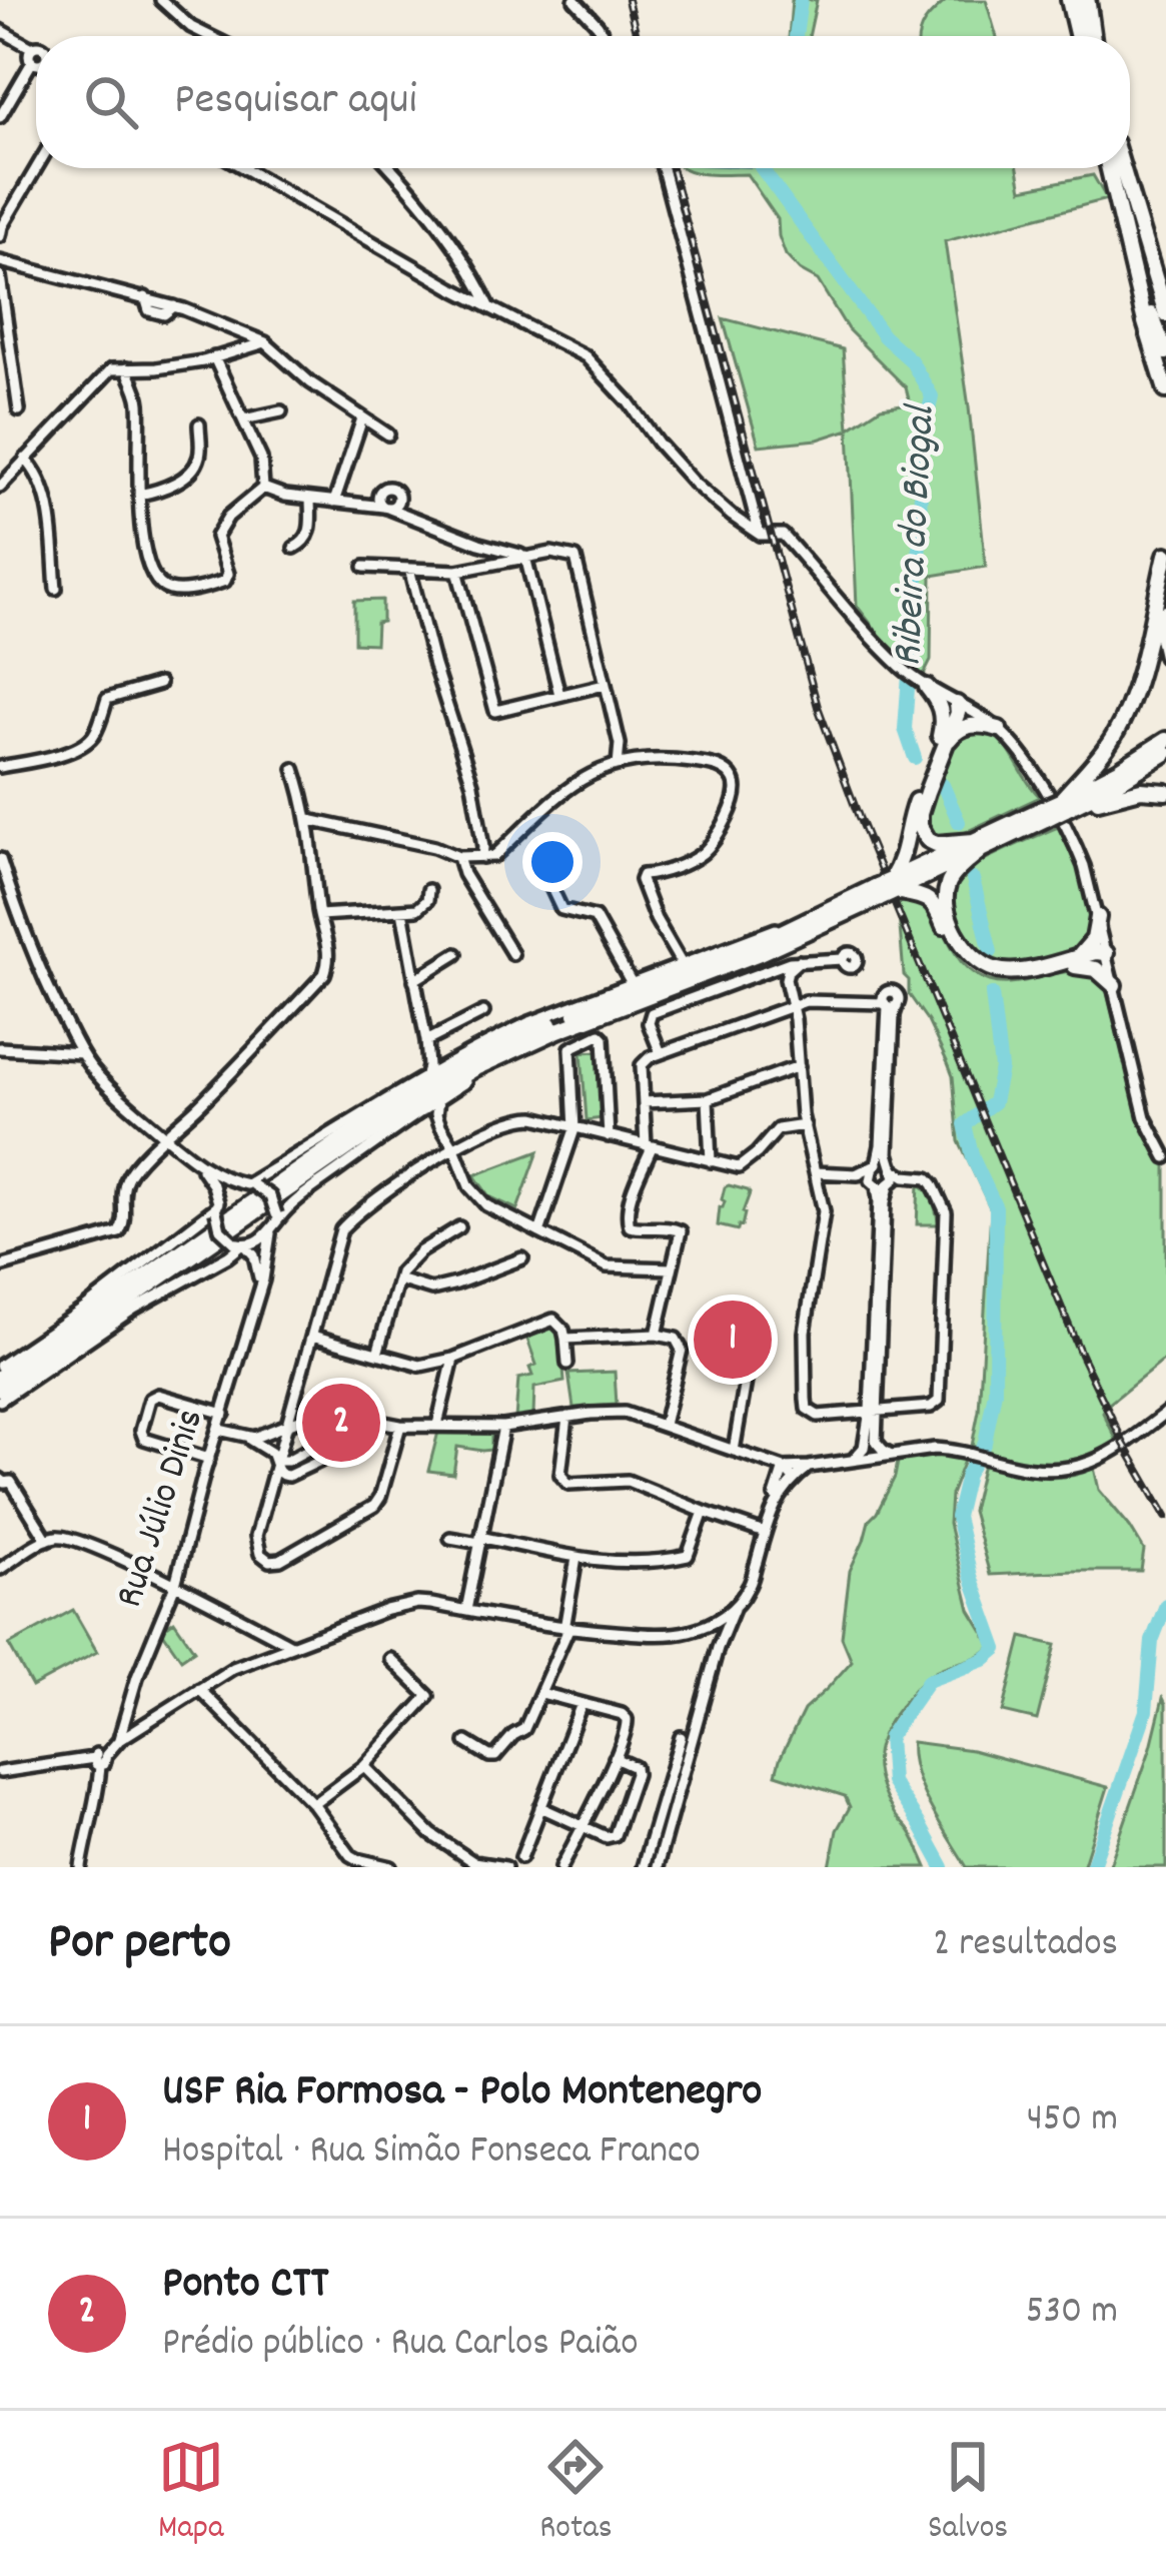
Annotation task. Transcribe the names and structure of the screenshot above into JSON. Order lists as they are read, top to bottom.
{
  "streets": {
    "street": ["Rua Júlio Dinis"]
  },
  "water": ["Ribeira do Biogal"],
  "page": {
    "search": "Pesquisar aqui",
    "pins": ["1", "2"],
    "heading": ["Por perto", "2 resultados"],
    "list": [
      {
        "mark": "1",
        "name": "USF Ria Formosa - Polo Montenegro",
        "note": "Hospital · Rua Simão Fonseca Franco",
        "value": "450 m"
      },
      {
        "mark": "2",
        "name": "Ponto CTT",
        "note": "Prédio público · Rua Carlos Paião",
        "value": "530 m"
      }
    ],
    "nav": ["Mapa", "Rotas", "Salvos"]
  }
}
